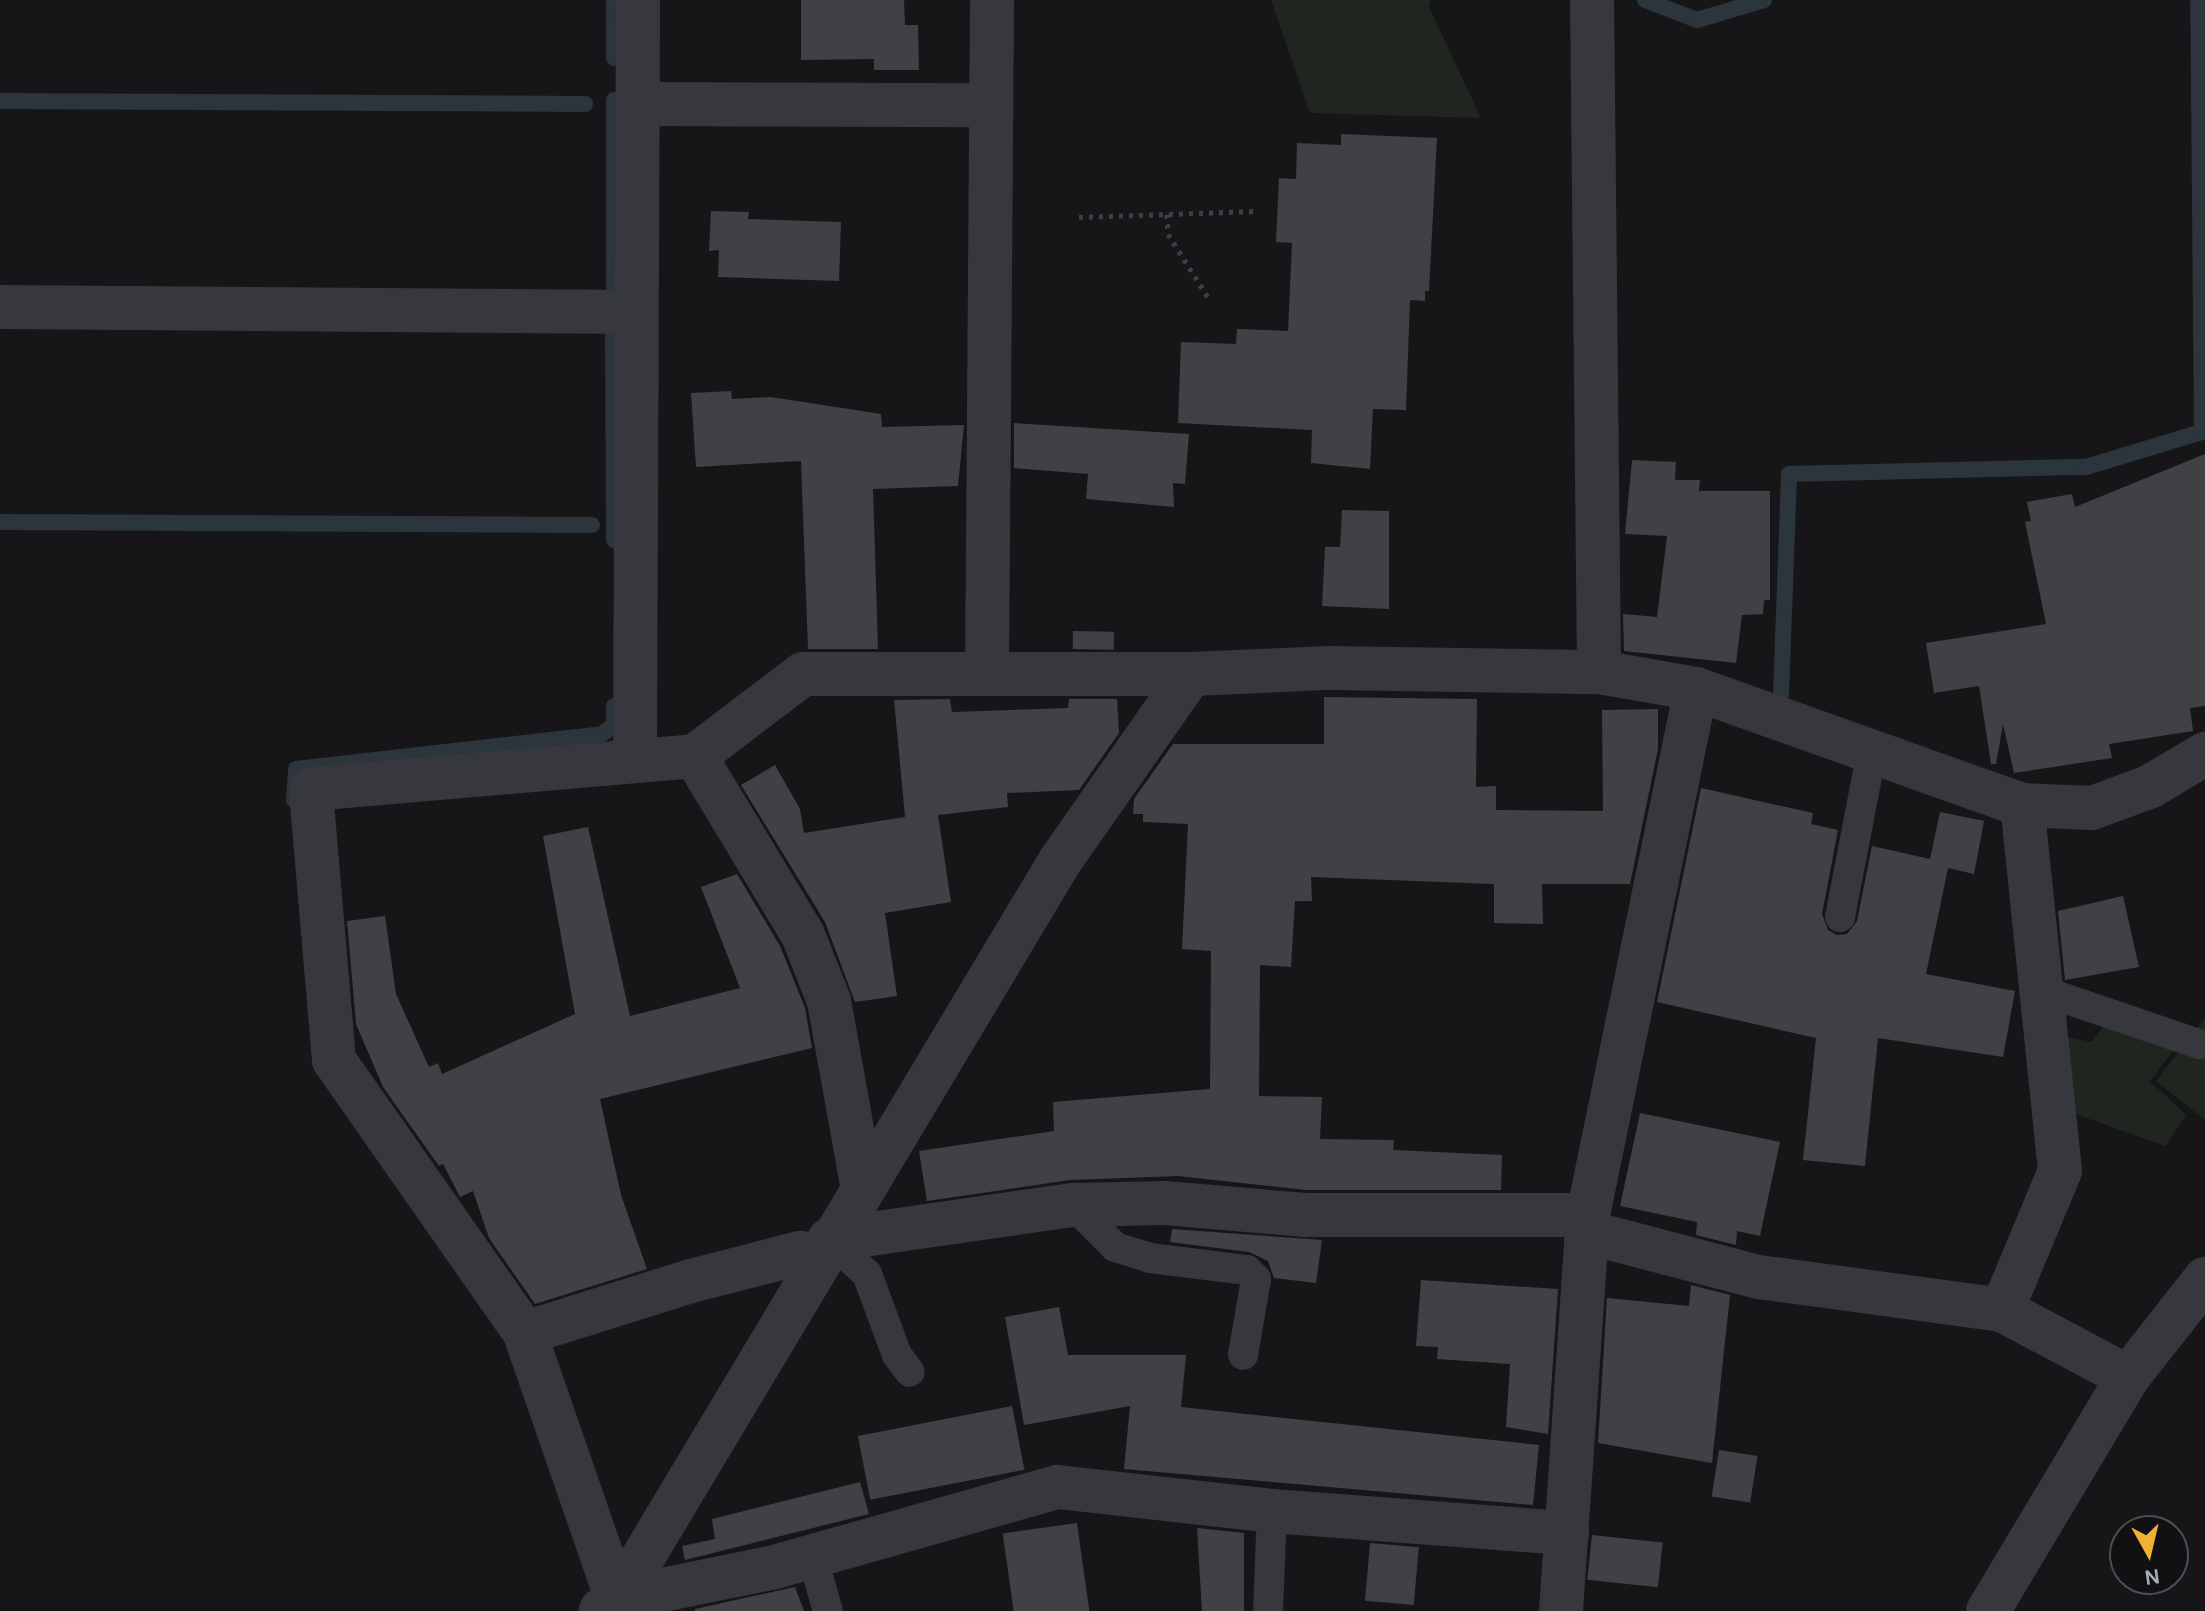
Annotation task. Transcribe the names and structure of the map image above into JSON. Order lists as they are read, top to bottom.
{
  "north": "bottom"
}
